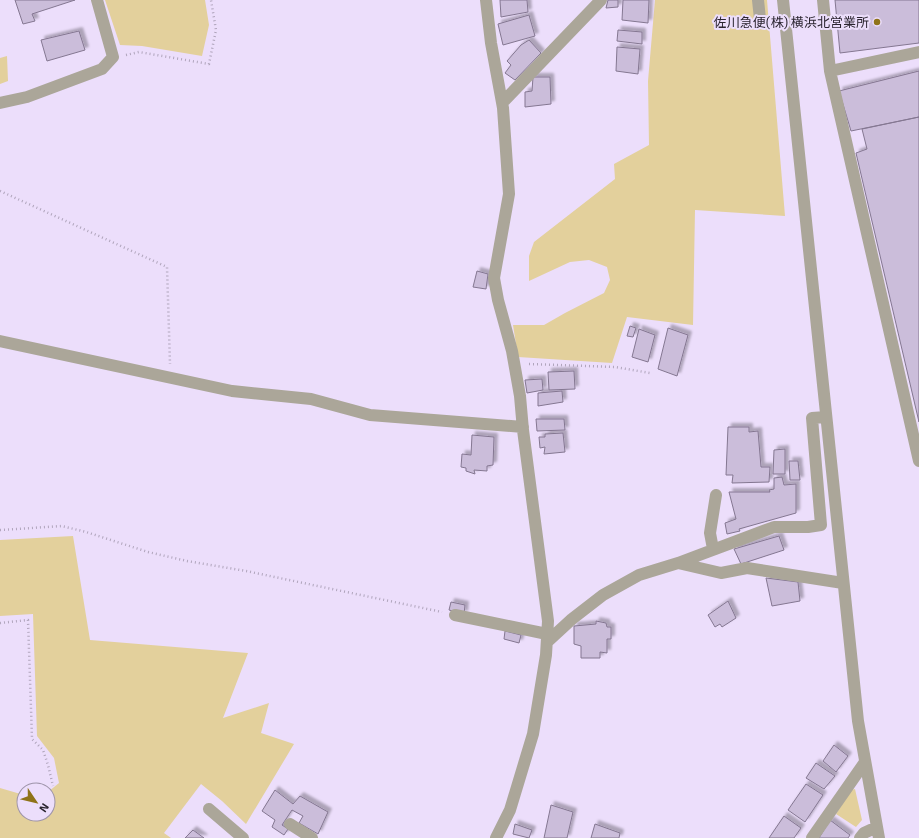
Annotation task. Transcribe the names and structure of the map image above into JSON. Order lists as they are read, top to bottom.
{
  "places": ["佐川急便(株) 横浜北営業所"],
  "north": "bottom right"
}
